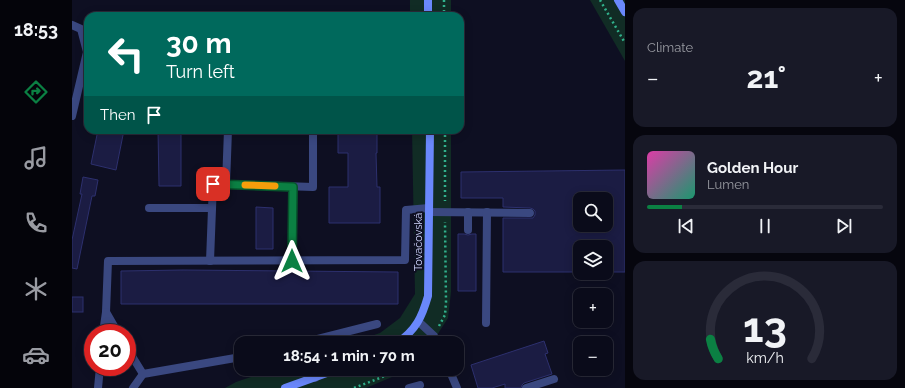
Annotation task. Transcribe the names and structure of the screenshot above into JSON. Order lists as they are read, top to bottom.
{
  "streets": {
    "main road": ["Tovačovská"]
  },
  "page": {
    "tabs": "18:53",
    "tile": "Climate",
    "turn": ["30 m", "Turn left"],
    "heat": ["−", "21°", "+"],
    "then": "Then",
    "song": ["Golden Hour", "Lumen"],
    "map_buttons": ["+", "−"],
    "limit": "20",
    "trip": "18:54 · 1 min · 70 m",
    "gauge": ["13", "km/h"]
  }
}
